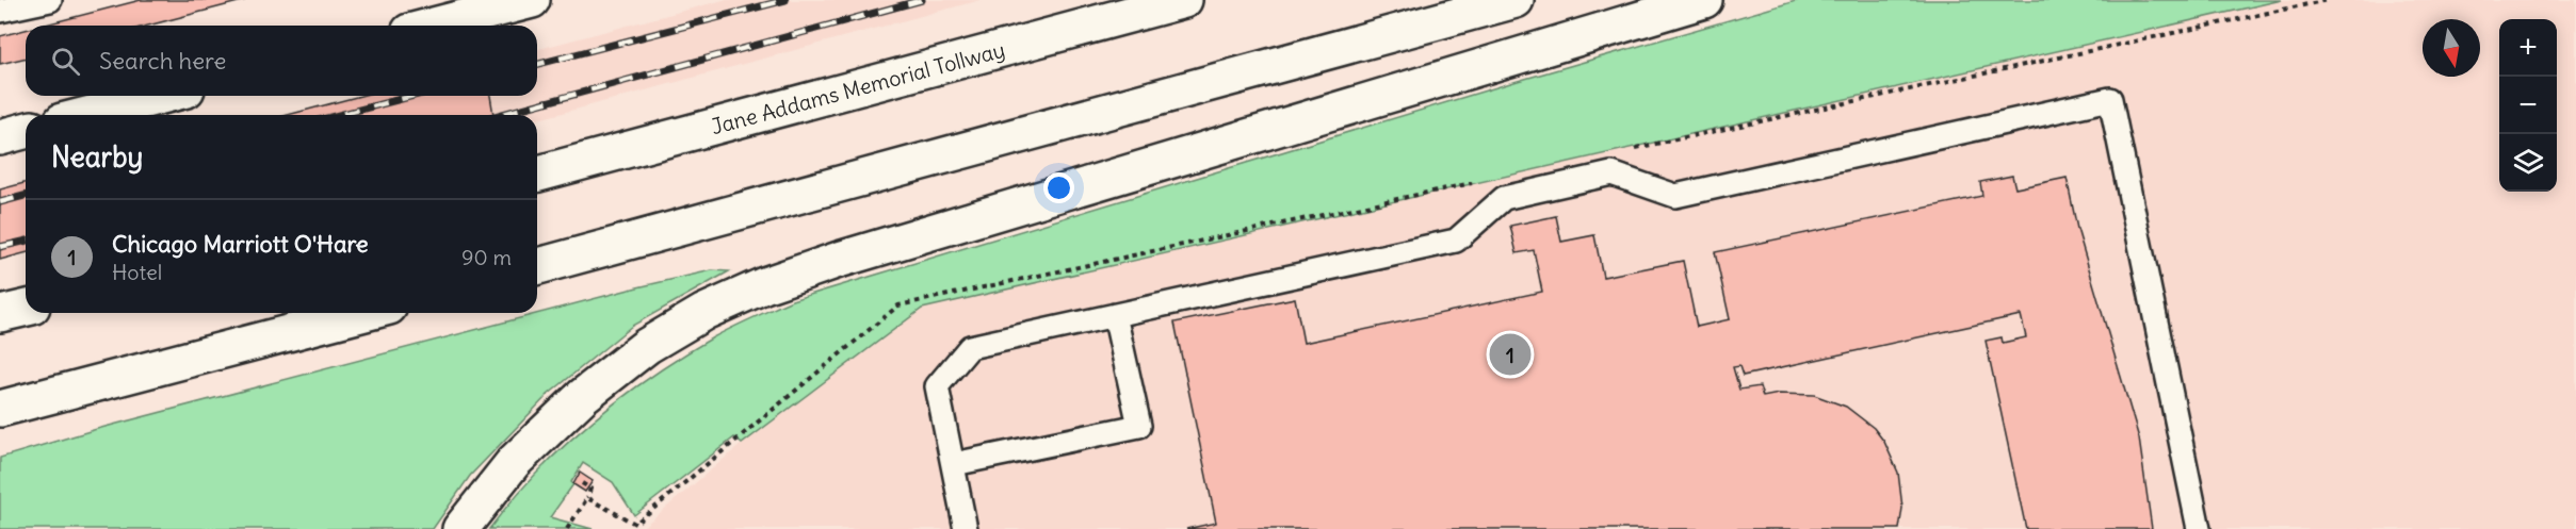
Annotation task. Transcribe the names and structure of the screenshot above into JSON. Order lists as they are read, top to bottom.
{
  "streets": {
    "highway": ["Jane Addams Memorial Tollway"]
  },
  "north": "bottom",
  "page": {
    "map_buttons": ["+", "−"],
    "search": "Search here",
    "heading": "Nearby",
    "list": [
      {
        "mark": "1",
        "name": "Chicago Marriott O'Hare",
        "note": "Hotel",
        "value": "90 m"
      }
    ],
    "pins": "1"
  }
}
